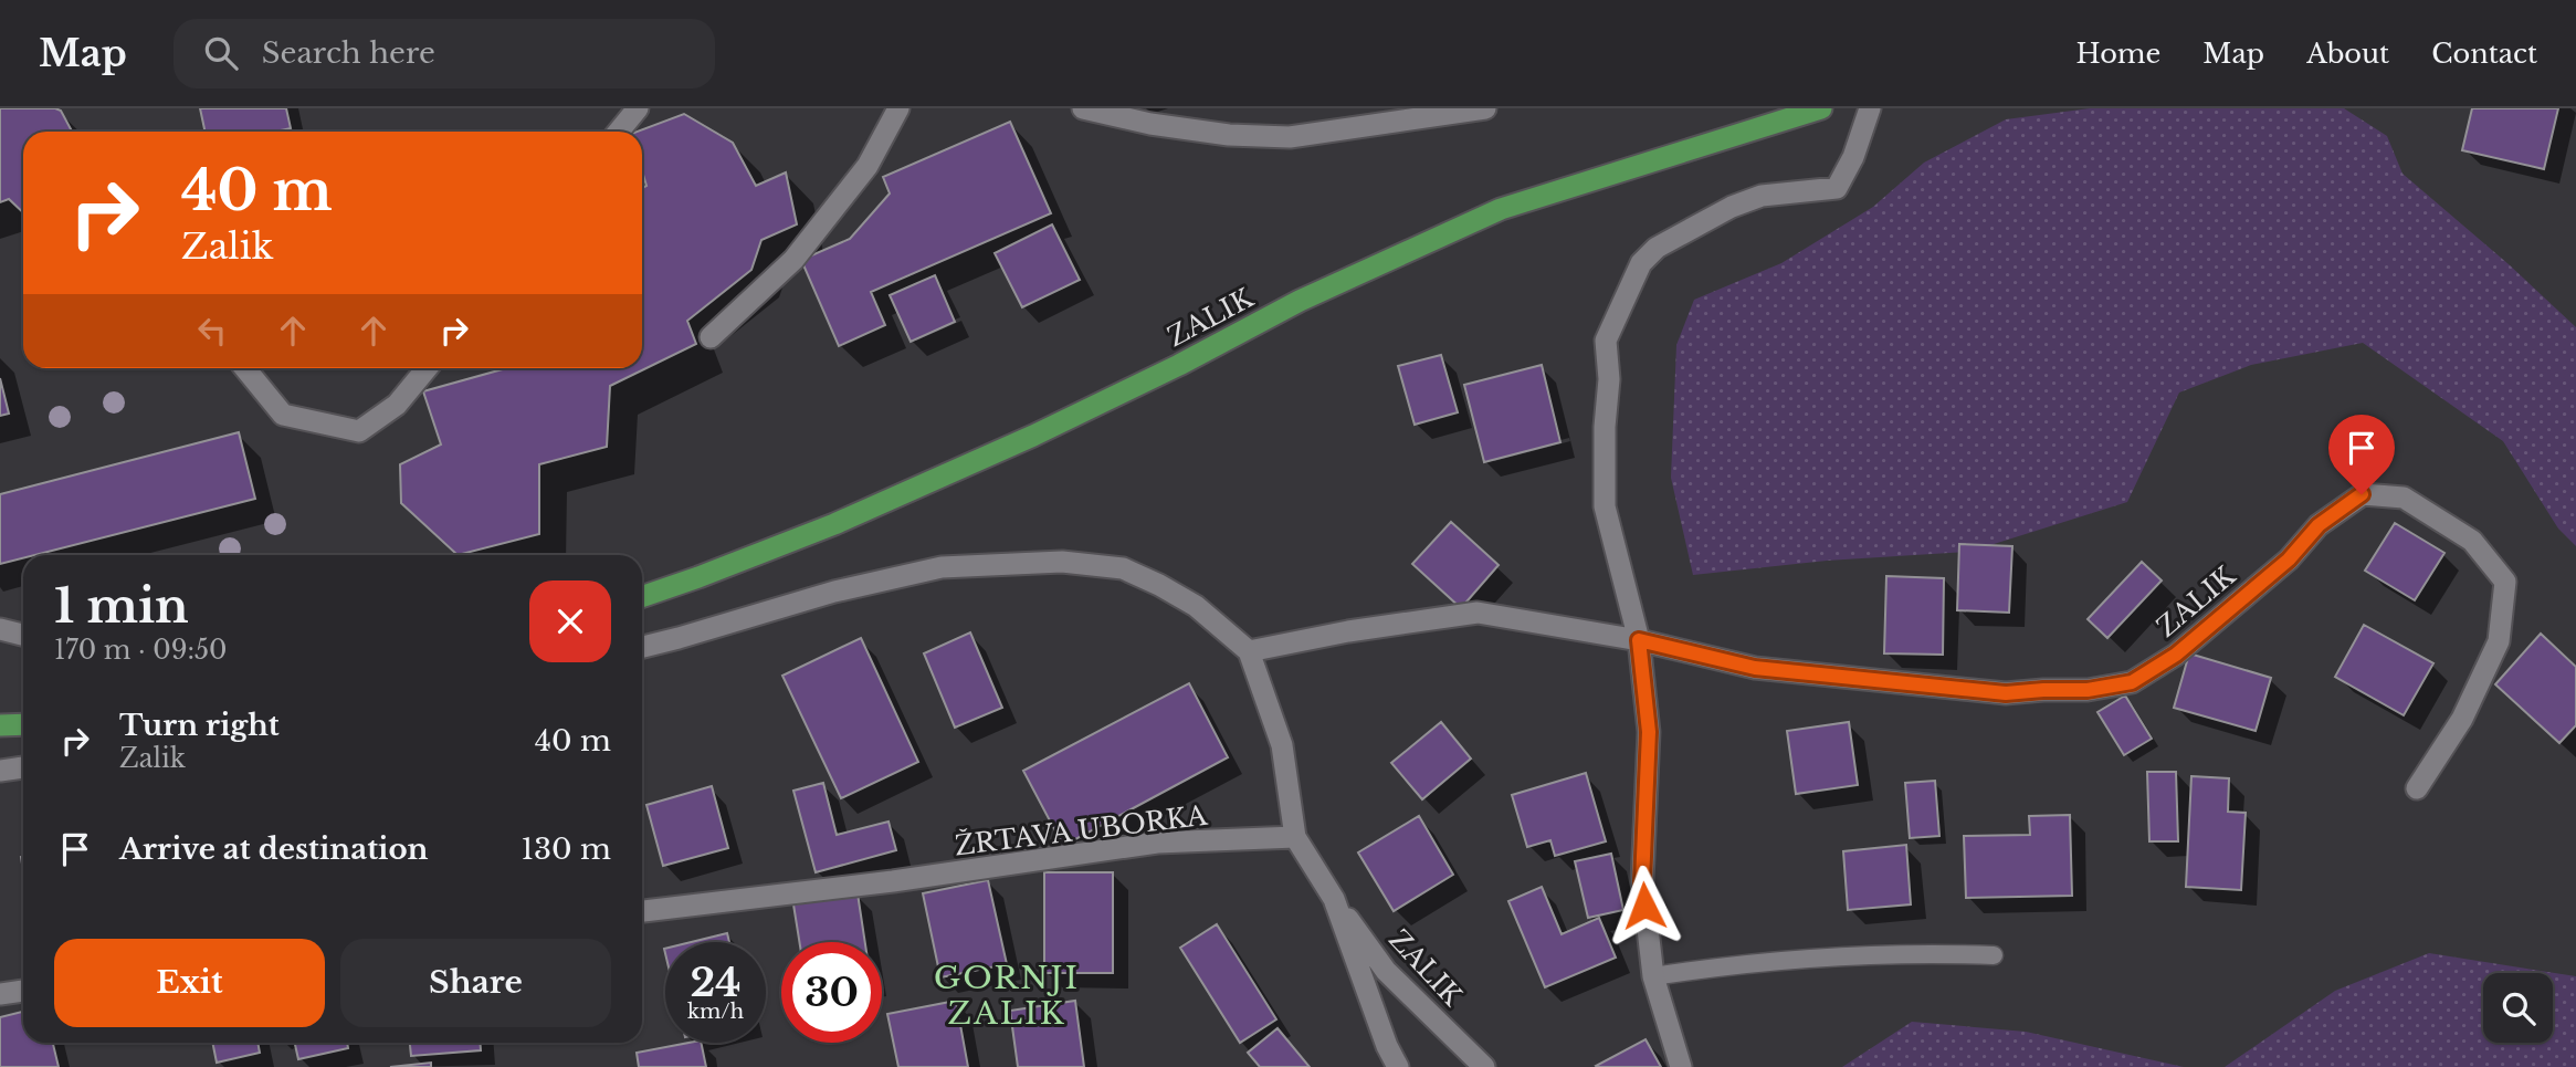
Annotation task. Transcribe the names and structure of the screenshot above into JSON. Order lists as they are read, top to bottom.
{
  "streets": {
    "main road": ["ZALIK"],
    "street": ["ŽRTAVA UBORKA"]
  },
  "crossings": [
    ["ZALIK", "ŽRTAVA UBORKA"]
  ],
  "districts": ["GORNJI ZALIK"],
  "page": {
    "header": "Map",
    "search": "Search here",
    "nav": [
      "Home",
      "Map",
      "About",
      "Contact"
    ],
    "turn": ["40 m", "Zalik"],
    "heading": ["1 min", "170 m · 09:50"],
    "list": [
      {
        "name": "Turn right",
        "note": "Zalik",
        "value": "40 m"
      },
      {
        "name": "Arrive at destination",
        "value": "130 m"
      }
    ],
    "buttons": ["Exit", "Share"],
    "speed": "24 km/h",
    "limit": "30"
  }
}
